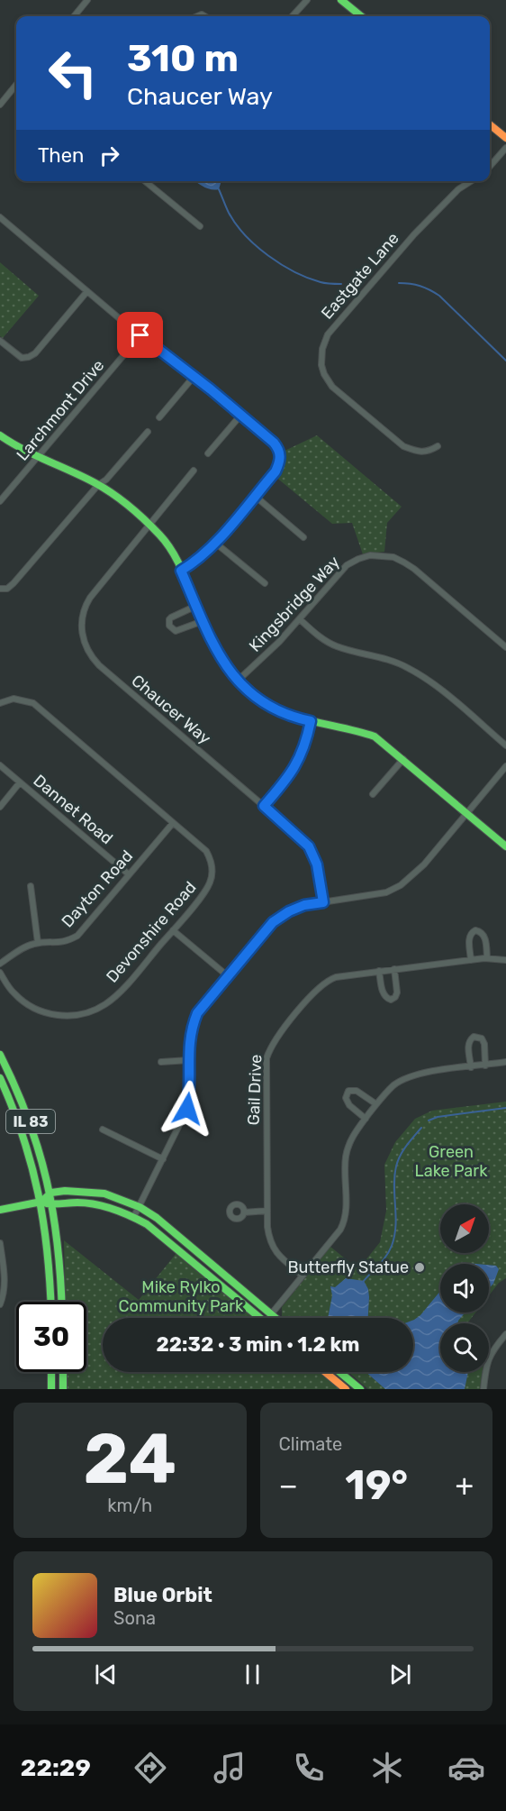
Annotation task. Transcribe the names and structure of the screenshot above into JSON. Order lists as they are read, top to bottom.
{
  "streets": {
    "main road": ["IL 83"],
    "street": [
      "Eastgate Lane",
      "Larchmont Drive",
      "Kingsbridge Way",
      "Chaucer Way",
      "Dannet Road",
      "Dayton Road",
      "Devonshire Road",
      "Gail Drive"
    ]
  },
  "crossings": [
    ["Dannet Road", "Dayton Road"],
    ["Dayton Road", "Devonshire Road"]
  ],
  "parks": ["Green Lake Park", "Mike Rylko Community Park"],
  "places": ["Butterfly Statue"],
  "north": "top right",
  "page": {
    "turn": ["310 m", "Chaucer Way"],
    "then": "Then",
    "limit": "30",
    "trip": "22:32 · 3 min · 1.2 km",
    "tile": [
      ["24", "km/h"],
      "Climate"
    ],
    "heat": ["−", "19°", "+"],
    "song": ["Blue Orbit", "Sona"],
    "tabs": "22:29"
  }
}
